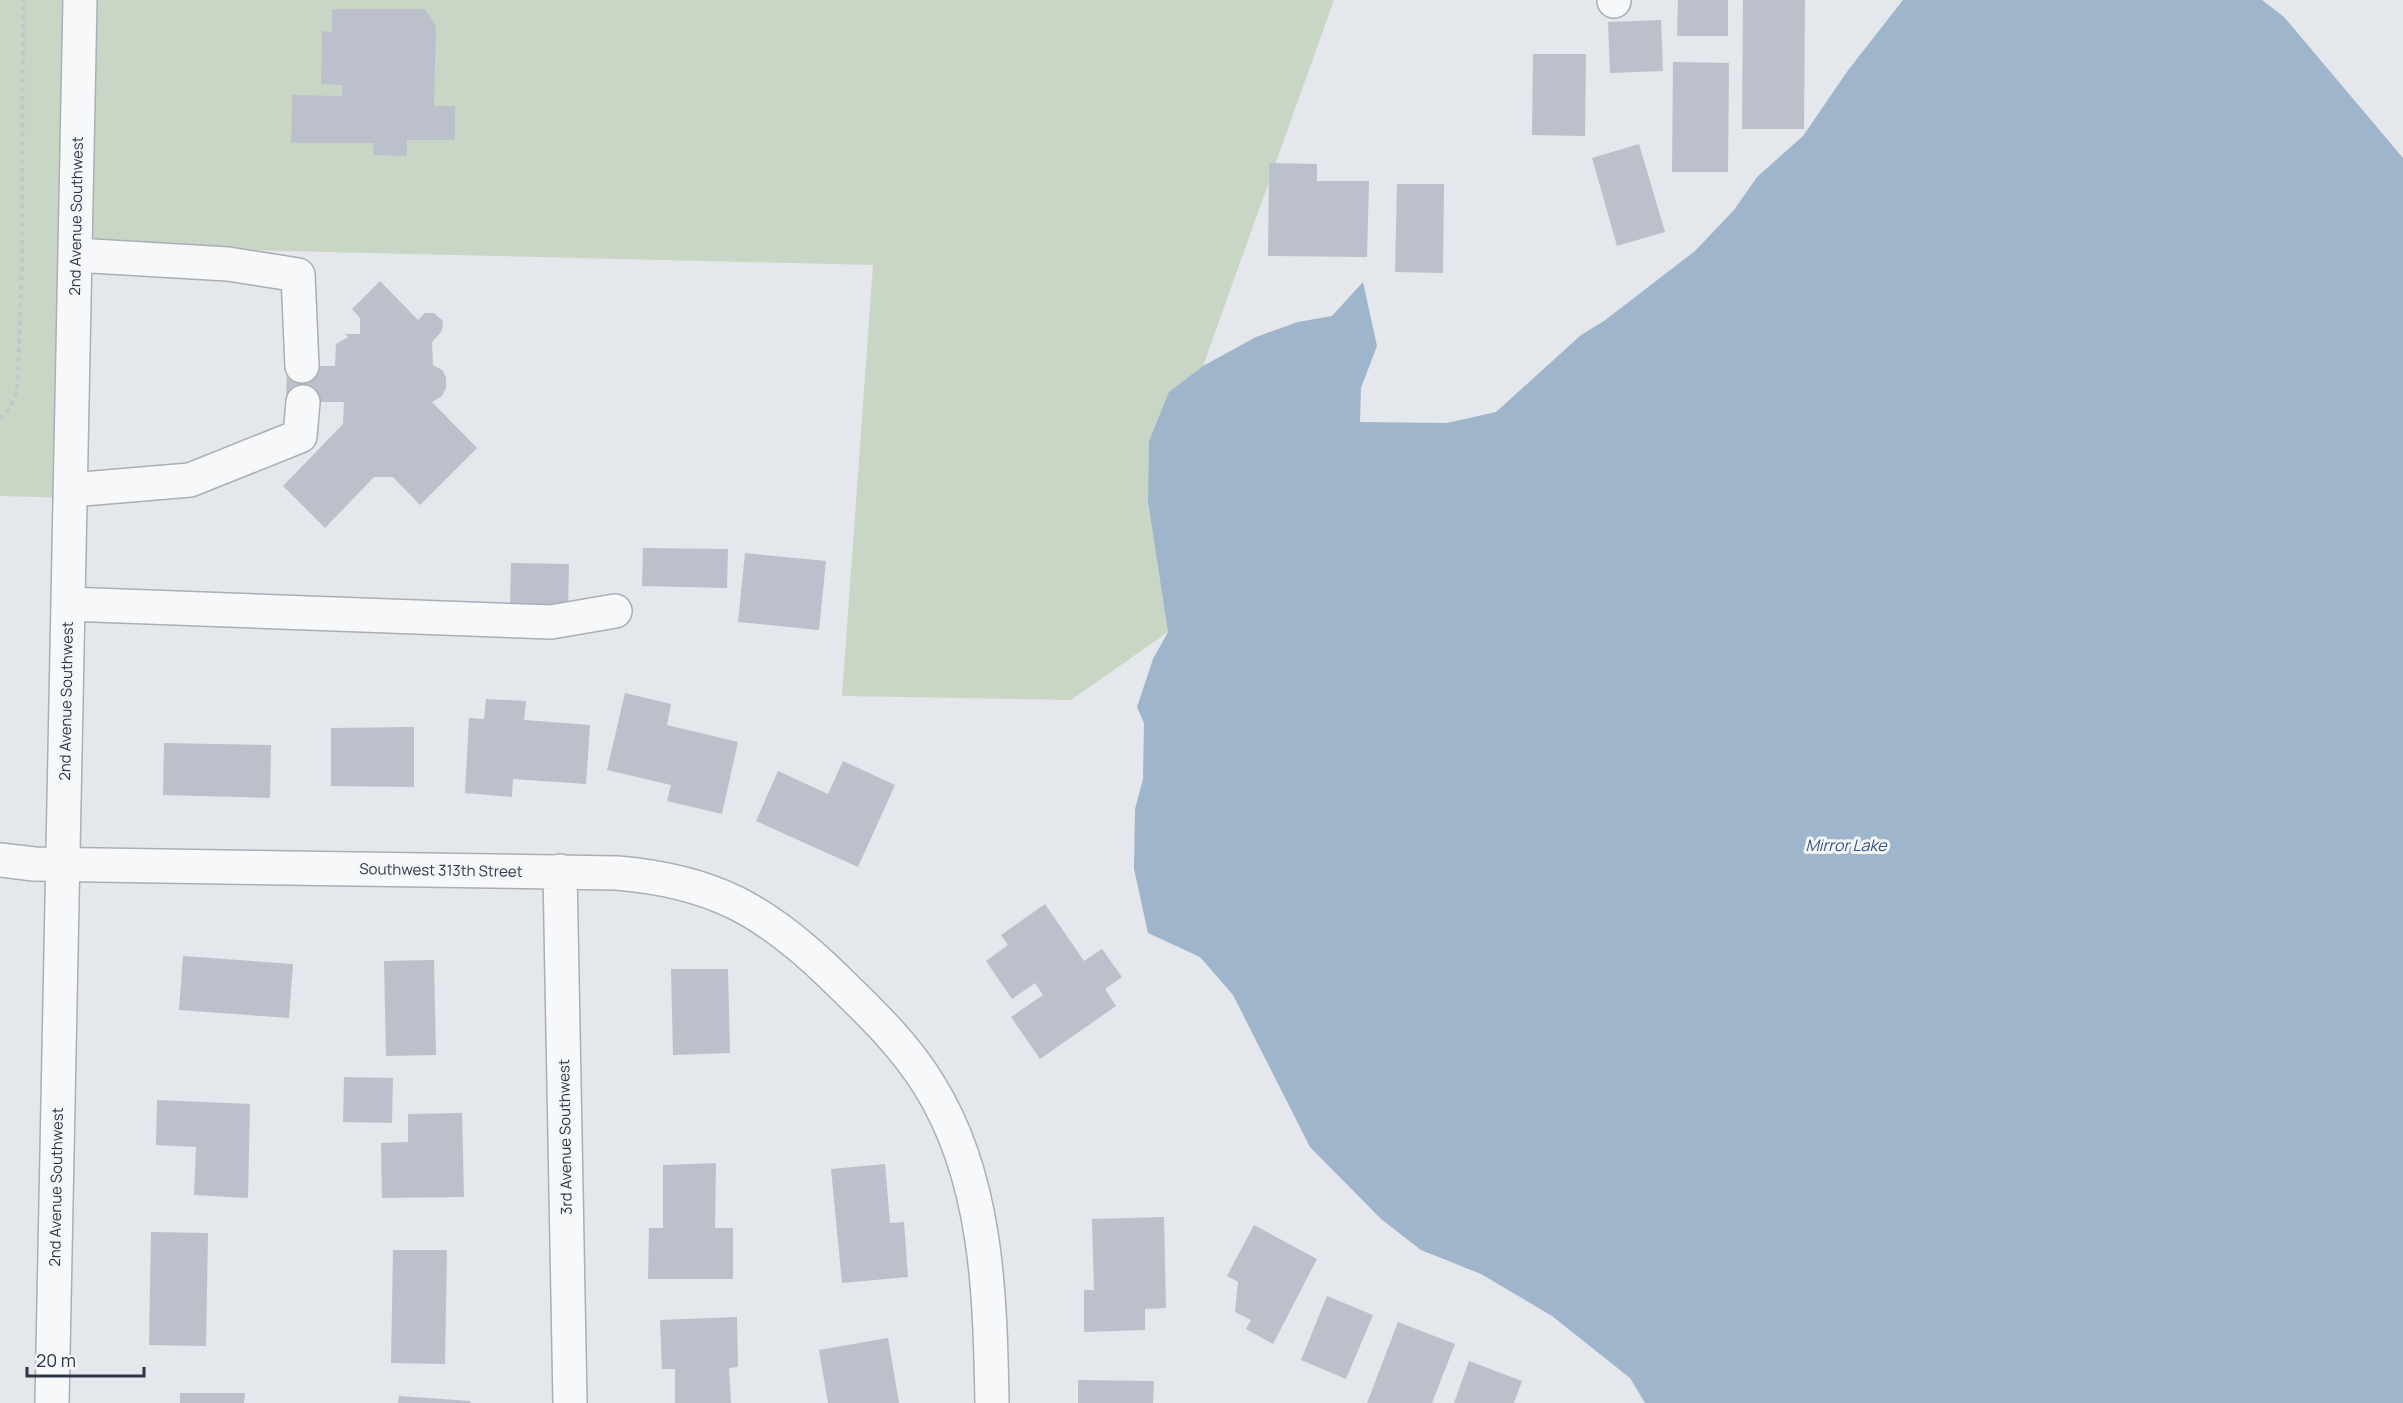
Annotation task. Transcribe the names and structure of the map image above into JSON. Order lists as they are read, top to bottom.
{
  "streets": {
    "street": ["2nd Avenue Southwest", "Southwest 313th Street", "3rd Avenue Southwest"]
  },
  "crossings": [
    ["2nd Avenue Southwest", "Southwest 313th Street"],
    ["Southwest 313th Street", "3rd Avenue Southwest"]
  ],
  "water": ["Mirror Lake"],
  "scale_bar": "20 m"
}
